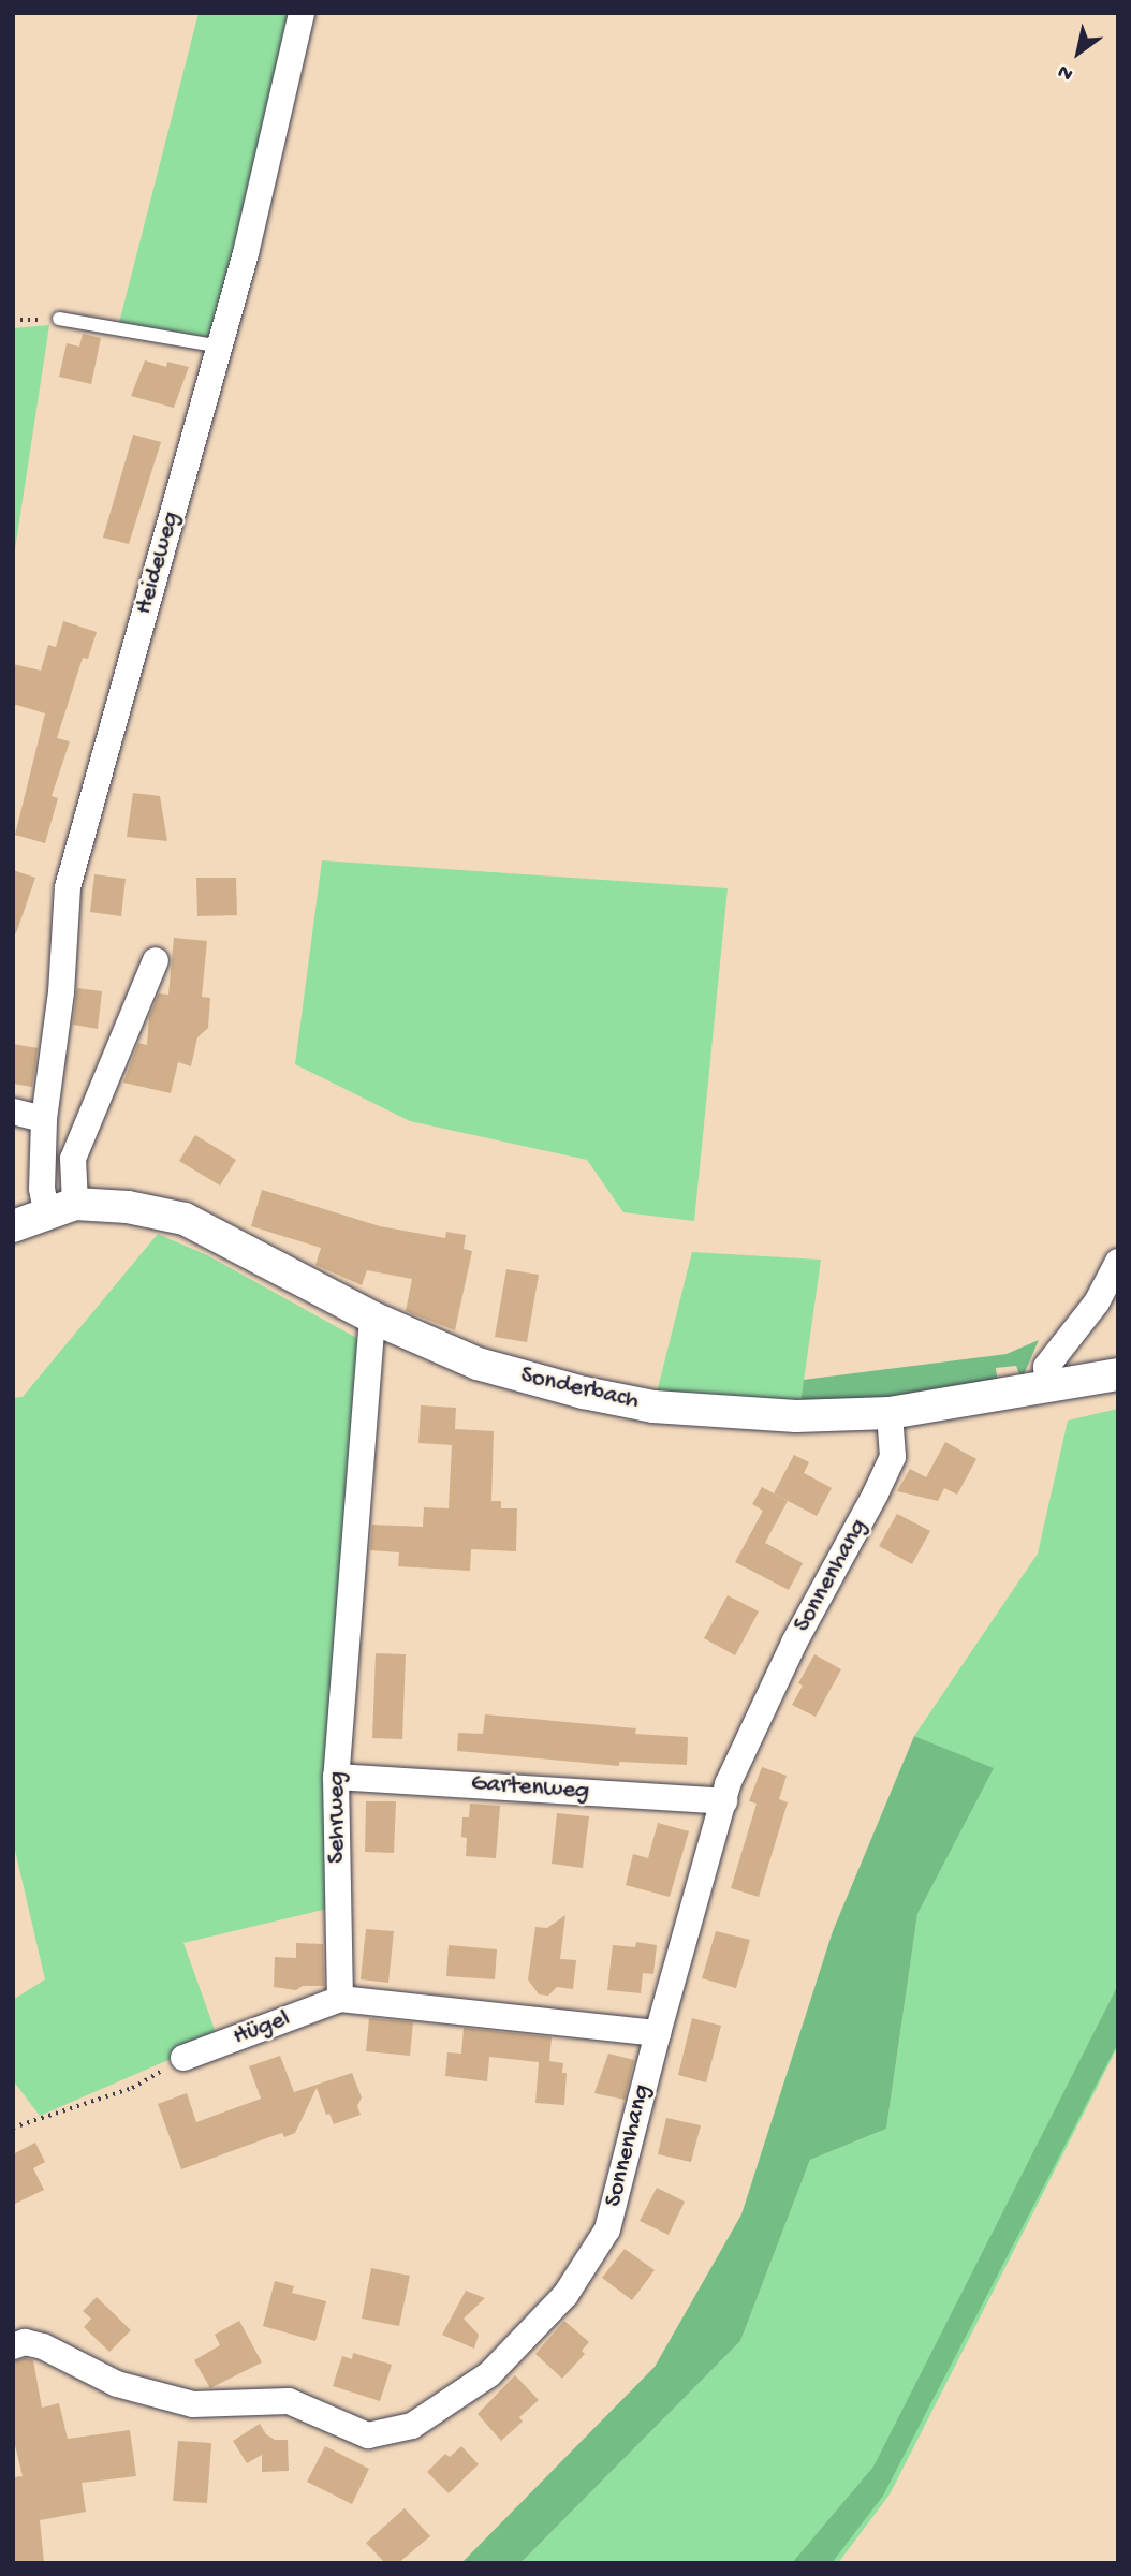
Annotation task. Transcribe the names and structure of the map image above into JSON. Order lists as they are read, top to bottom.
{
  "streets": {
    "street": [
      "Heideweg",
      "Sonderbach",
      "Sonnenhang",
      "Gartenweg",
      "Sehrweg",
      "Hügel"
    ]
  },
  "crossings": [
    ["Heideweg", "Sonderbach"],
    ["Sonderbach", "Sonnenhang"],
    ["Sonderbach", "Sehrweg"],
    ["Sonnenhang", "Gartenweg"],
    ["Gartenweg", "Sehrweg"],
    ["Sehrweg", "Hügel"]
  ],
  "north": "bottom left"
}
